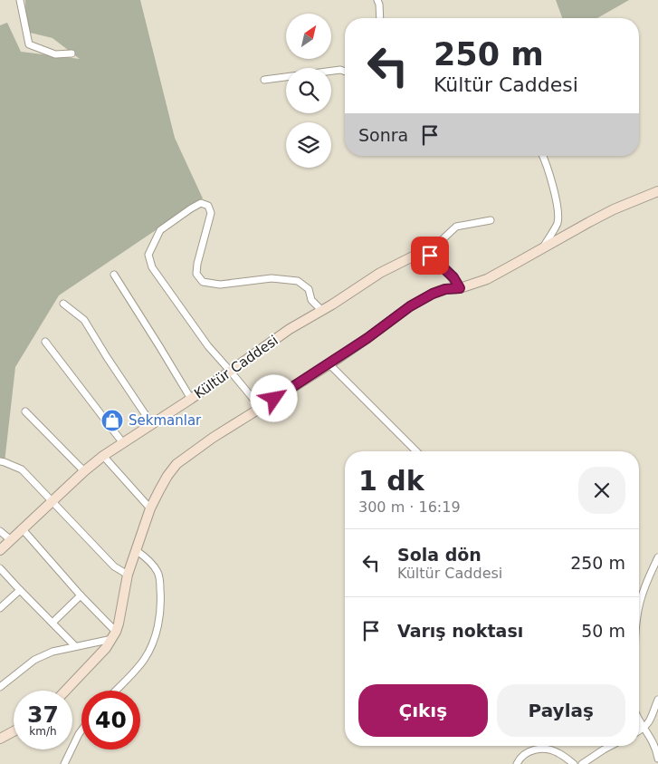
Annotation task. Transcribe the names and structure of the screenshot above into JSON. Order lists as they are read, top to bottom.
{
  "streets": {
    "street": ["Kültür Caddesi"]
  },
  "places": {
    "shop": ["Sekmanlar"]
  },
  "north": "top right",
  "page": {
    "turn": ["250 m", "Kültür Caddesi"],
    "then": "Sonra",
    "heading": ["1 dk", "300 m · 16:19"],
    "list": [
      {
        "name": "Sola dön",
        "note": "Kültür Caddesi",
        "value": "250 m"
      },
      {
        "name": "Varış noktası",
        "value": "50 m"
      }
    ],
    "buttons": ["Çıkış", "Paylaş"],
    "speed": "37 km/h",
    "limit": "40"
  }
}
